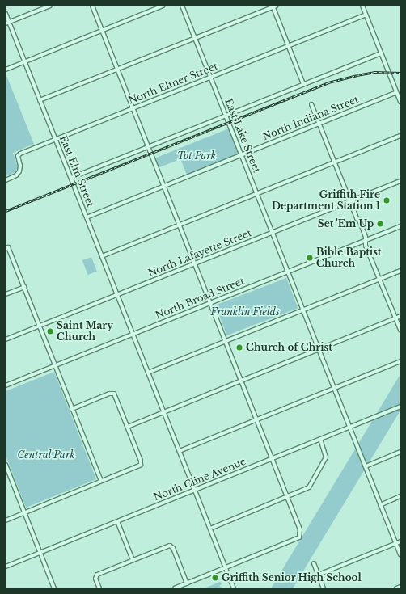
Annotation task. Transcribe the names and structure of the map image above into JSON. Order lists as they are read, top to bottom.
{
  "streets": {
    "street": [
      "North Elmer Street",
      "North Indiana Street",
      "East Lake Street",
      "East Elm Street",
      "North Lafayette Street",
      "North Broad Street",
      "North Cline Avenue"
    ]
  },
  "crossings": [
    ["North Elmer Street", "East Lake Street"],
    ["North Elmer Street", "East Elm Street"],
    ["North Indiana Street", "East Lake Street"],
    ["North Indiana Street", "East Elm Street"],
    ["East Lake Street", "North Lafayette Street"],
    ["East Lake Street", "North Broad Street"],
    ["East Lake Street", "North Cline Avenue"],
    ["East Elm Street", "North Lafayette Street"],
    ["East Elm Street", "North Broad Street"],
    ["East Elm Street", "North Cline Avenue"]
  ],
  "parks": ["Tot Park", "Franklin Fields", "Central Park"],
  "places": [
    "Griffith Fire Department Station 1",
    "Set 'Em Up",
    "Bible Baptist Church",
    "Saint Mary Church",
    "Church of Christ",
    "Griffith Senior High School"
  ]
}
